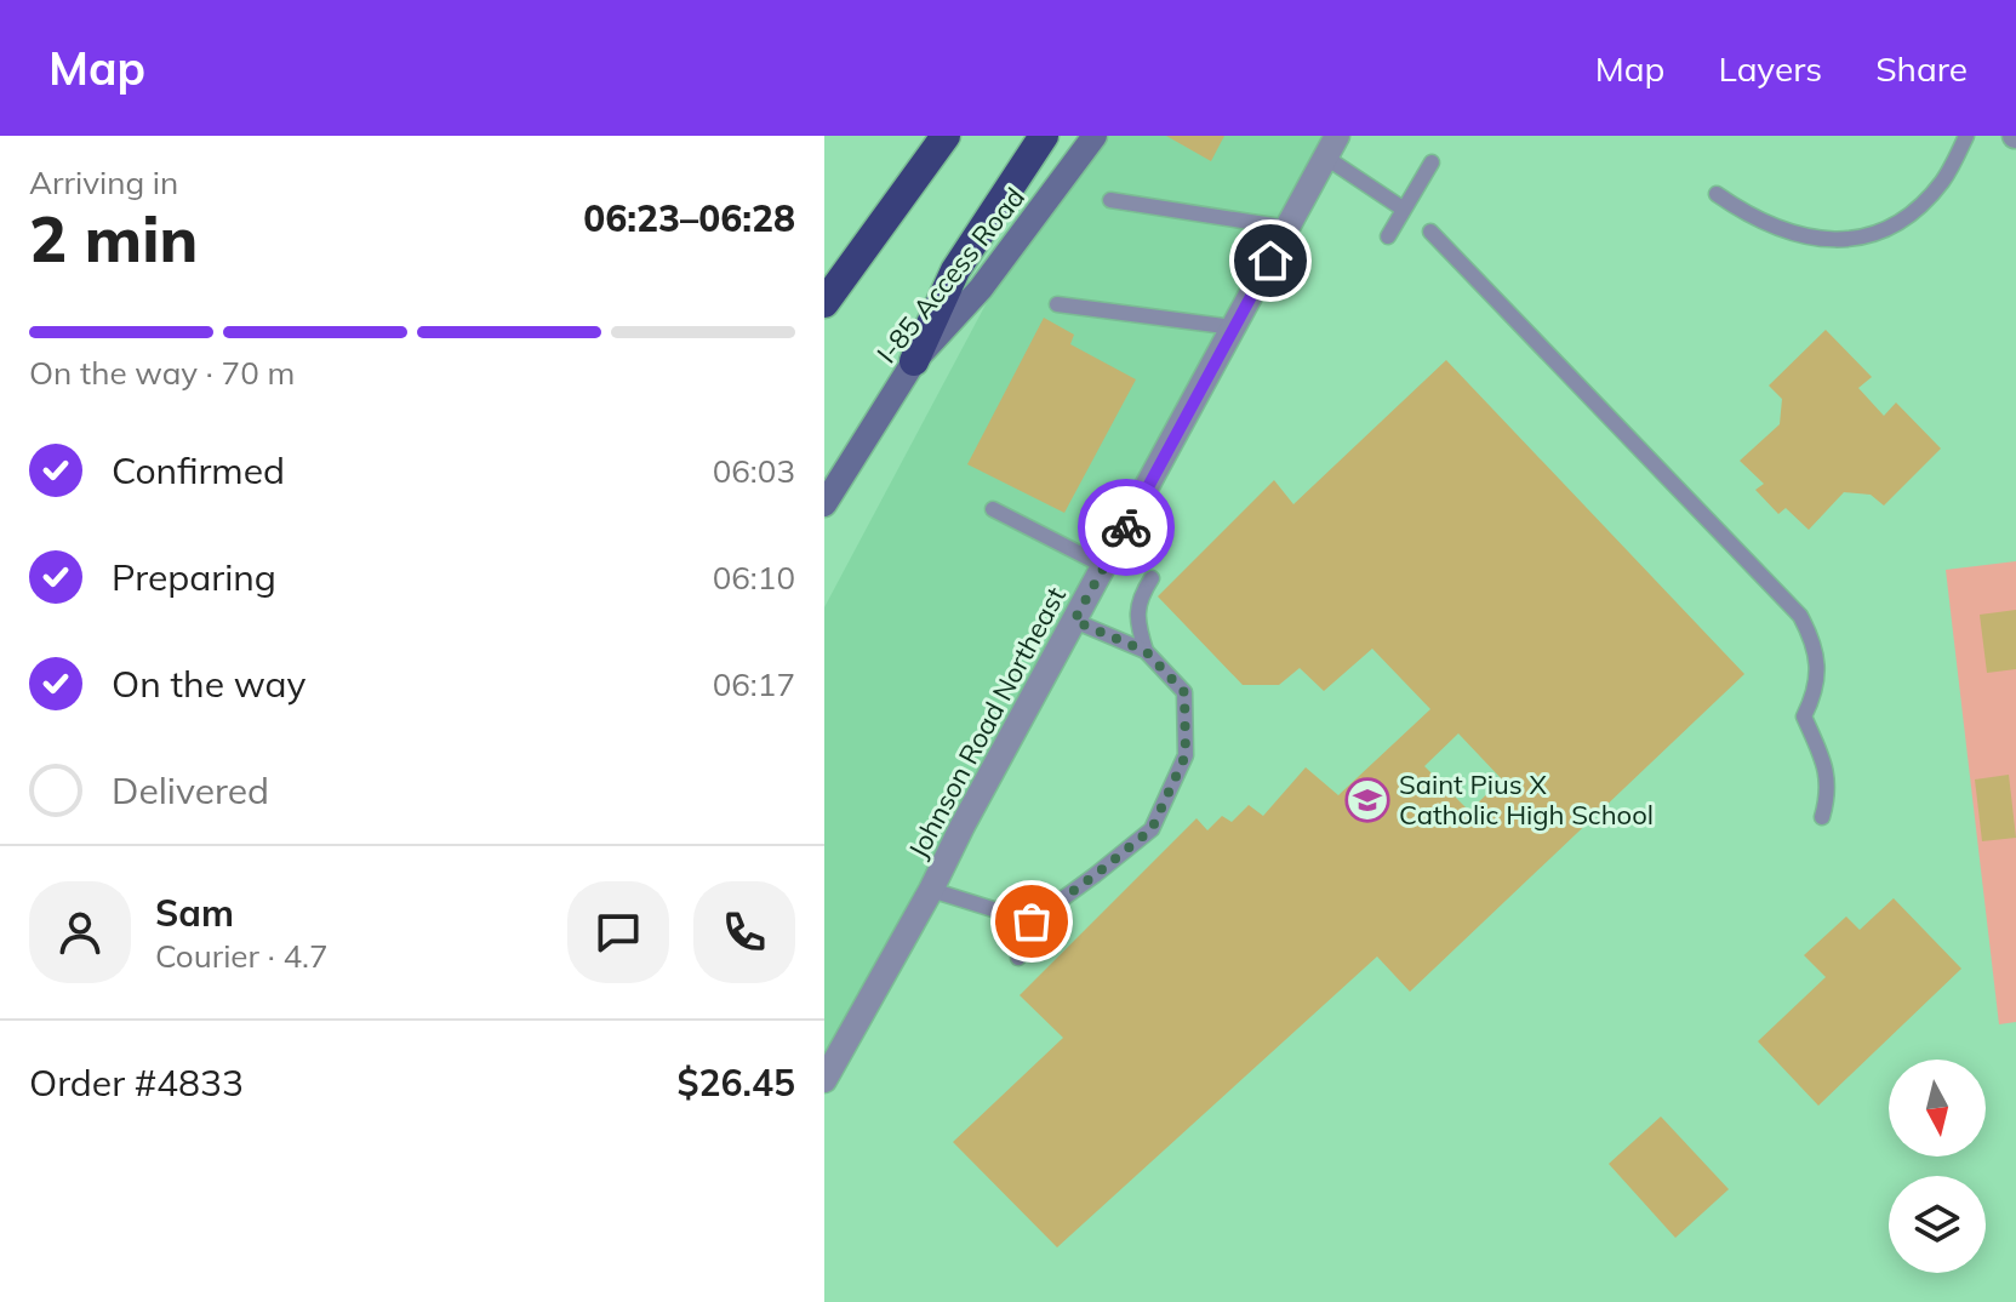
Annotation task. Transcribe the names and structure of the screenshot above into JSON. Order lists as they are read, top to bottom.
{
  "streets": {
    "main road": ["I-85 Access Road"],
    "street": ["Johnson Road Northeast"]
  },
  "places": {
    "school or university": ["Saint Pius X Catholic High School"]
  },
  "north": "bottom",
  "page": {
    "header": "Map",
    "nav": ["Map", "Layers", "Share"],
    "heading": ["2 min", "Arriving in", "06:23–06:28"],
    "panel": [
      "Sam",
      "Courier · 4.7",
      "Order #4833",
      "$26.45"
    ],
    "bar": "On the way · 70 m",
    "list": [
      ["Confirmed", "06:03"],
      ["Preparing", "06:10"],
      ["On the way", "06:17"],
      "Delivered"
    ]
  }
}
